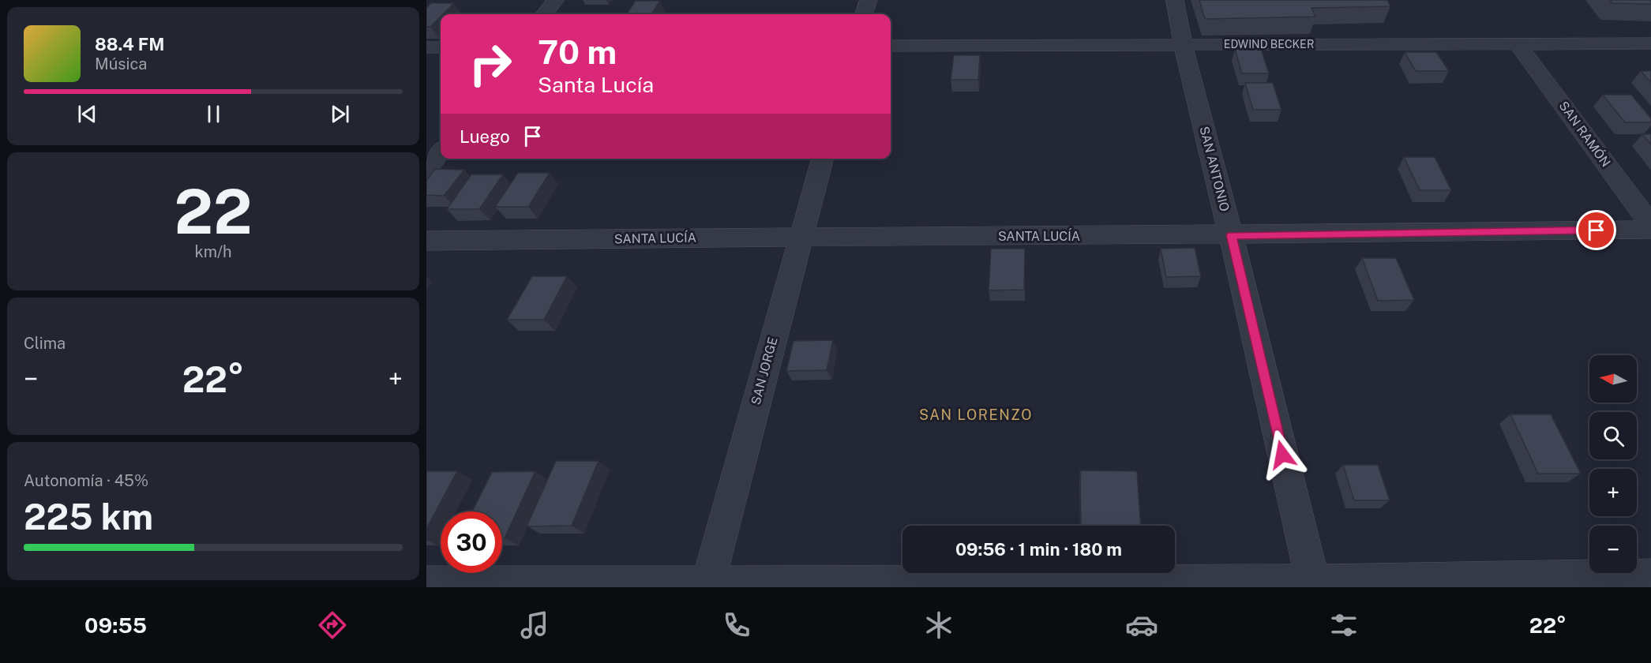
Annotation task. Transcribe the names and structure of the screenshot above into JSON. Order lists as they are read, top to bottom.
{
  "streets": {
    "street": [
      "EDWIND BECKER",
      "SAN RAMÓN",
      "SAN ANTONIO",
      "SANTA LUCÍA",
      "SAN JORGE"
    ]
  },
  "crossings": [
    ["EDWIND BECKER", "SAN RAMÓN"],
    ["EDWIND BECKER", "SAN ANTONIO"],
    ["SAN ANTONIO", "SANTA LUCÍA"],
    ["SANTA LUCÍA", "SAN JORGE"]
  ],
  "districts": ["SAN LORENZO"],
  "north": "left",
  "page": {
    "turn": ["70 m", "Santa Lucía"],
    "song": ["88.4 FM", "Música"],
    "then": "Luego",
    "tile": [
      ["22", "km/h"],
      "Clima",
      ["Autonomía · 45%", "225 km"]
    ],
    "map_buttons": ["+", "−"],
    "heat": ["−", "22°", "+"],
    "limit": "30",
    "trip": "09:56 · 1 min · 180 m",
    "tabs": ["09:55", "22°"]
  }
}
